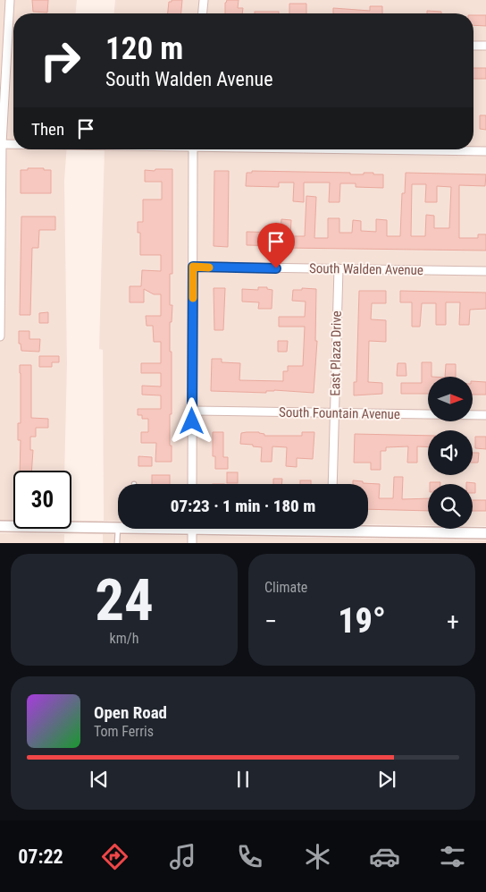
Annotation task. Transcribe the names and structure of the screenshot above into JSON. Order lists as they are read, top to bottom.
{
  "streets": {
    "street": ["South Walden Avenue", "East Plaza Drive", "South Fountain Avenue"]
  },
  "crossings": [
    ["South Walden Avenue", "East Plaza Drive"],
    ["East Plaza Drive", "South Fountain Avenue"]
  ],
  "north": "right",
  "page": {
    "turn": ["120 m", "South Walden Avenue"],
    "then": "Then",
    "limit": "30",
    "trip": "07:23 · 1 min · 180 m",
    "tile": [
      ["24", "km/h"],
      "Climate"
    ],
    "heat": ["−", "19°", "+"],
    "song": ["Open Road", "Tom Ferris"],
    "tabs": "07:22"
  }
}
